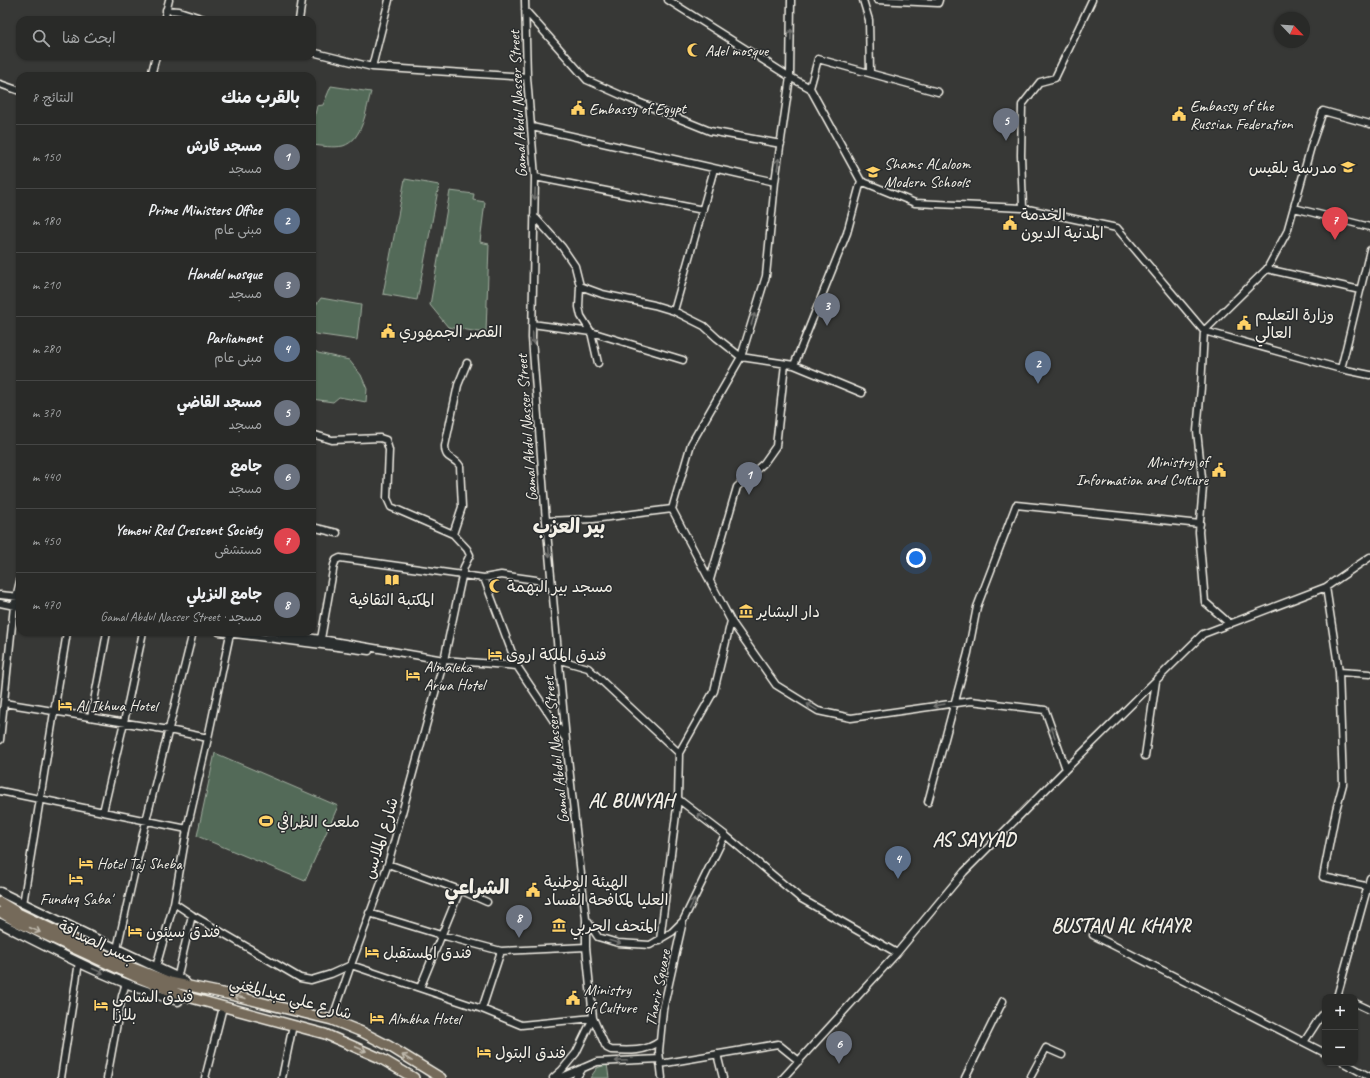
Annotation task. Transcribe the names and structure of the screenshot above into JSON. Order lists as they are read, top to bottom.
{
  "streets": {
    "main road": ["جسر الصداقة", "شارع علي عبدالمغني"],
    "street": ["Gamal Abdul Nasser Street", "شارع الملابس", "Tharir Square"]
  },
  "crossings": [
    ["شارع الملابس", "شارع علي عبدالمغني"],
    ["جسر الصداقة", "شارع علي عبدالمغني"]
  ],
  "one_way": ["Gamal Abdul Nasser Street"],
  "districts": [
    "بير العزب",
    "AL BUNYAH",
    "AS SAYYAD",
    "الشراعي",
    "BUSTAN AL KHAYR"
  ],
  "places": {
    "mosque": ["Adel mosque", "مسجد بير البهمة"],
    "public building": [
      "Embassy of Egypt",
      "Embassy of the Russian Federation",
      "الخدمة المدنية الديون",
      "وزارة التعليم العالي",
      "القصر الجمهوري",
      "Ministry of Information and Culture",
      "الهيئة الوطنية العليا لمكافحة الفساد",
      "Ministry of Culture"
    ],
    "school or university": ["مدرسة بلقيس", "Shams ALaloom Modern Schools"],
    "library": ["المكتبة الثقافية"],
    "museum": ["دار البشاير", "المتحف الحربي"],
    "hotel": [
      "فندق الملكة اروى",
      "Almaleka Arwa Hotel",
      "Al Ikhwa Hotel",
      "Hotel Taj Sheba",
      "Funduq Saba'",
      "فندق سيئون",
      "فندق المستقبل",
      "فندق الشامي بلازا",
      "Almkha Hotel",
      "فندق البتول"
    ],
    "sports": ["ملعب الظرافي"]
  },
  "north": "bottom right",
  "page": {
    "search": "ابحث هنا",
    "heading": ["بالقرب منك", "النتائج: 8"],
    "pins": [
      "5",
      "7",
      "3",
      "2",
      "1",
      "4",
      "8",
      "6"
    ],
    "list": [
      {
        "mark": "1",
        "name": "مسجد قارش",
        "note": "مسجد",
        "value": "150 m"
      },
      {
        "mark": "2",
        "name": "Prime Ministers Office",
        "note": "مبنى عام",
        "value": "180 m"
      },
      {
        "mark": "3",
        "name": "Handel mosque",
        "note": "مسجد",
        "value": "210 m"
      },
      {
        "mark": "4",
        "name": "Parliament",
        "note": "مبنى عام",
        "value": "280 m"
      },
      {
        "mark": "5",
        "name": "مسجد القاضي",
        "note": "مسجد",
        "value": "370 m"
      },
      {
        "mark": "6",
        "name": "جامع",
        "note": "مسجد",
        "value": "440 m"
      },
      {
        "mark": "7",
        "name": "Yemeni Red Crescent Society",
        "note": "مستشفى",
        "value": "450 m"
      },
      {
        "mark": "8",
        "name": "جامع النزيلي",
        "note": "مسجد · Gamal Abdul Nasser Street",
        "value": "470 m"
      }
    ],
    "map_buttons": ["+", "−"]
  }
}
